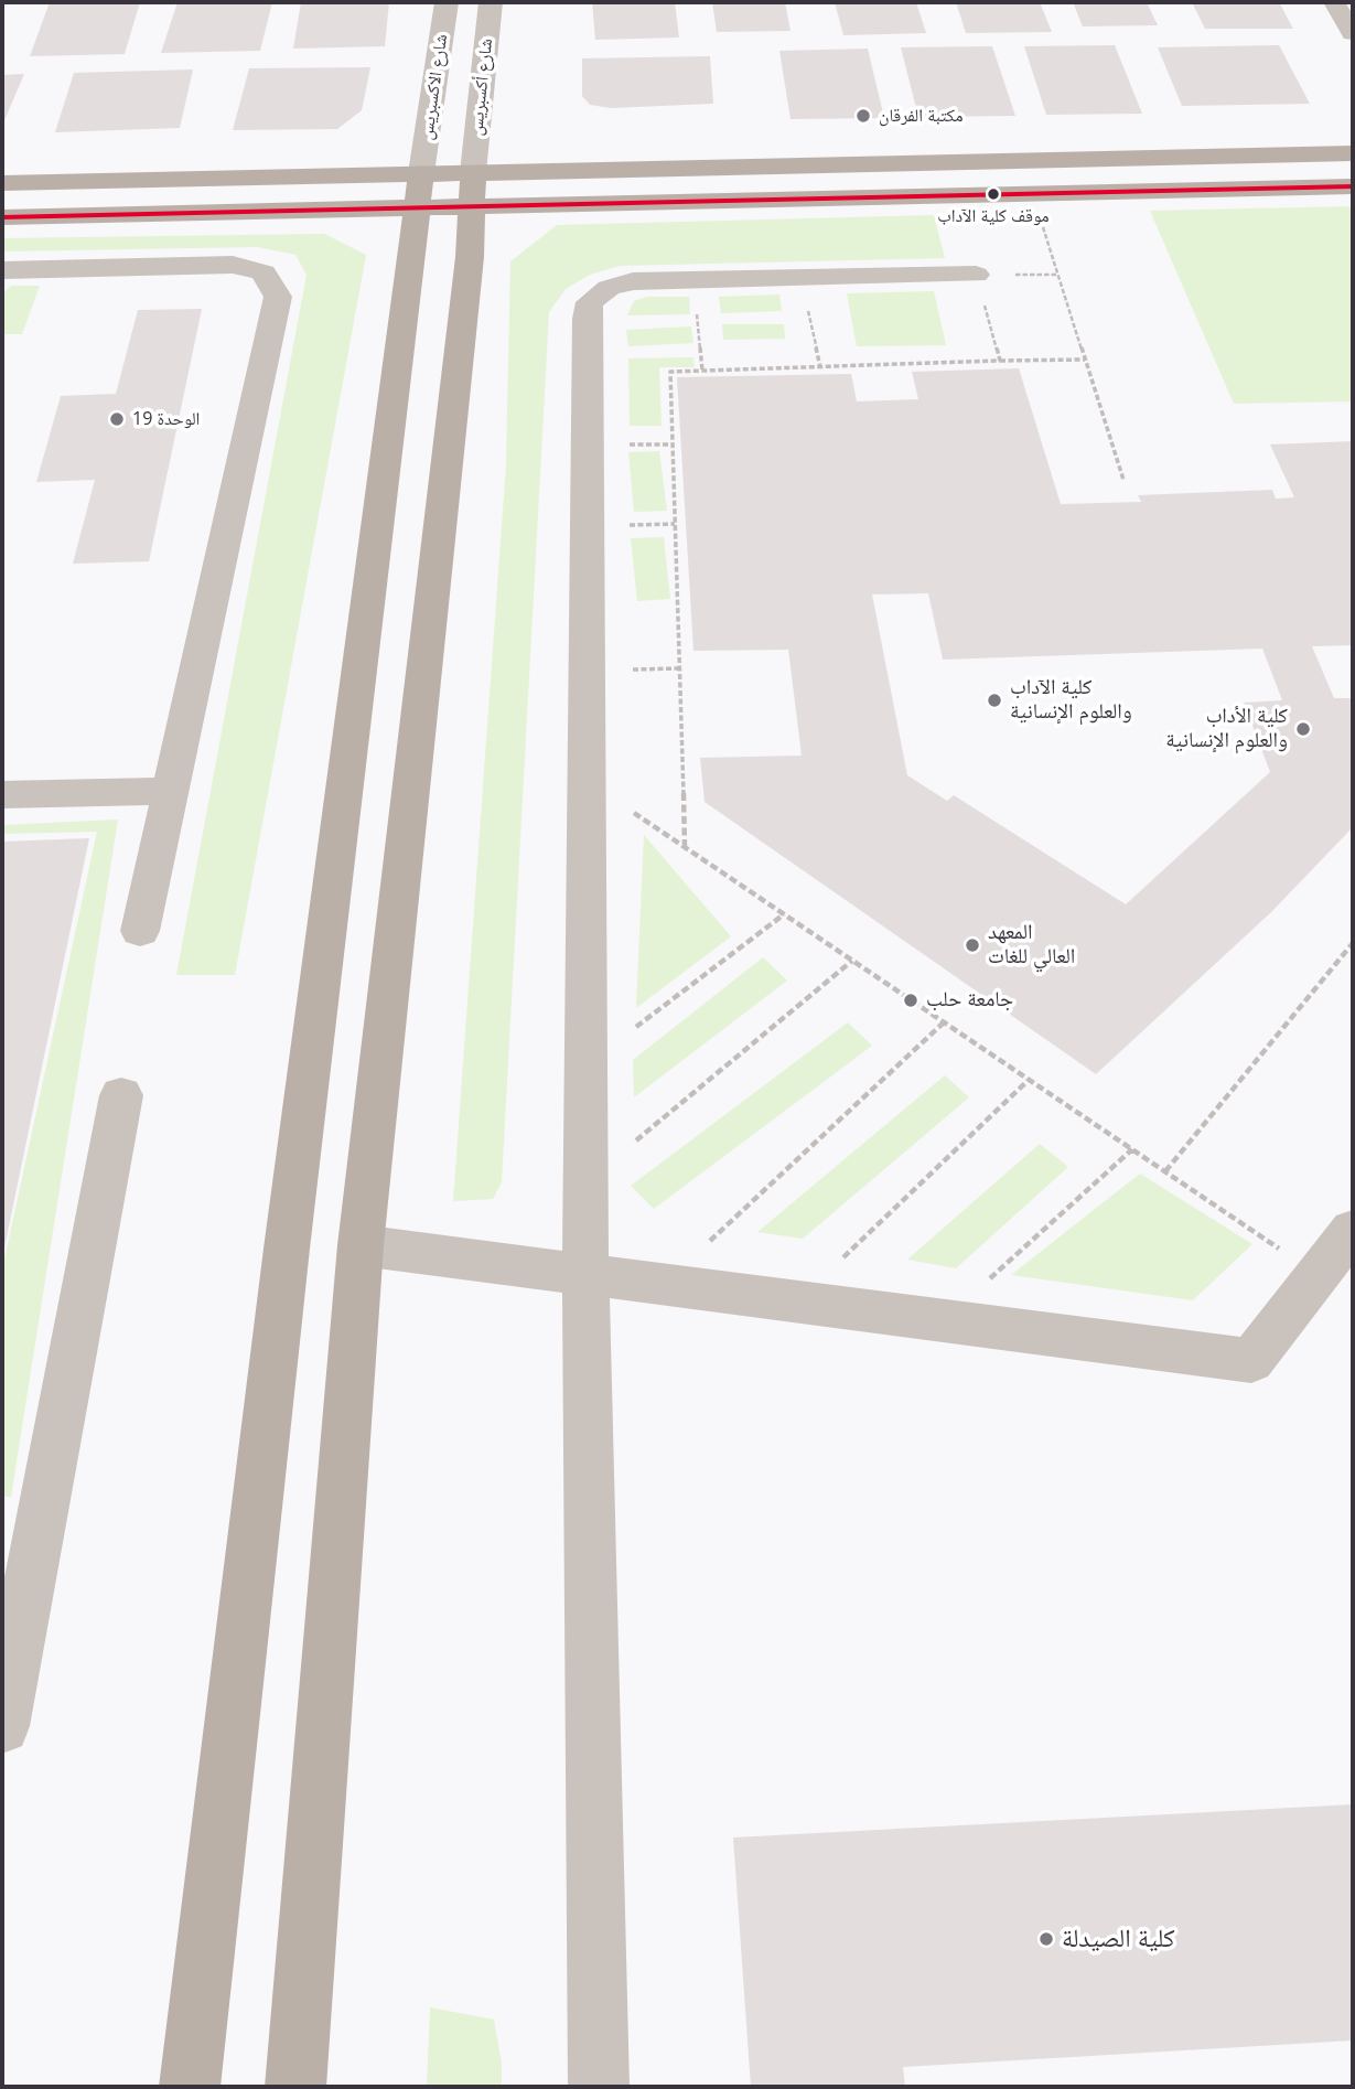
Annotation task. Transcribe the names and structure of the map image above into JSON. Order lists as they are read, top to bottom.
{
  "streets": {
    "street": ["شارع الاكسبريس", "شارع أكسبريس"]
  },
  "places": [
    "مكتبة الفرقان",
    "موقف كلية الآداب",
    "الوحدة 19",
    "كلية الآداب والعلوم الإنسانية",
    "كلية الأداب والعلوم الإنسانية",
    "المعهد العالي للغات",
    "جامعة حلب",
    "كلية الصيدلة"
  ]
}
